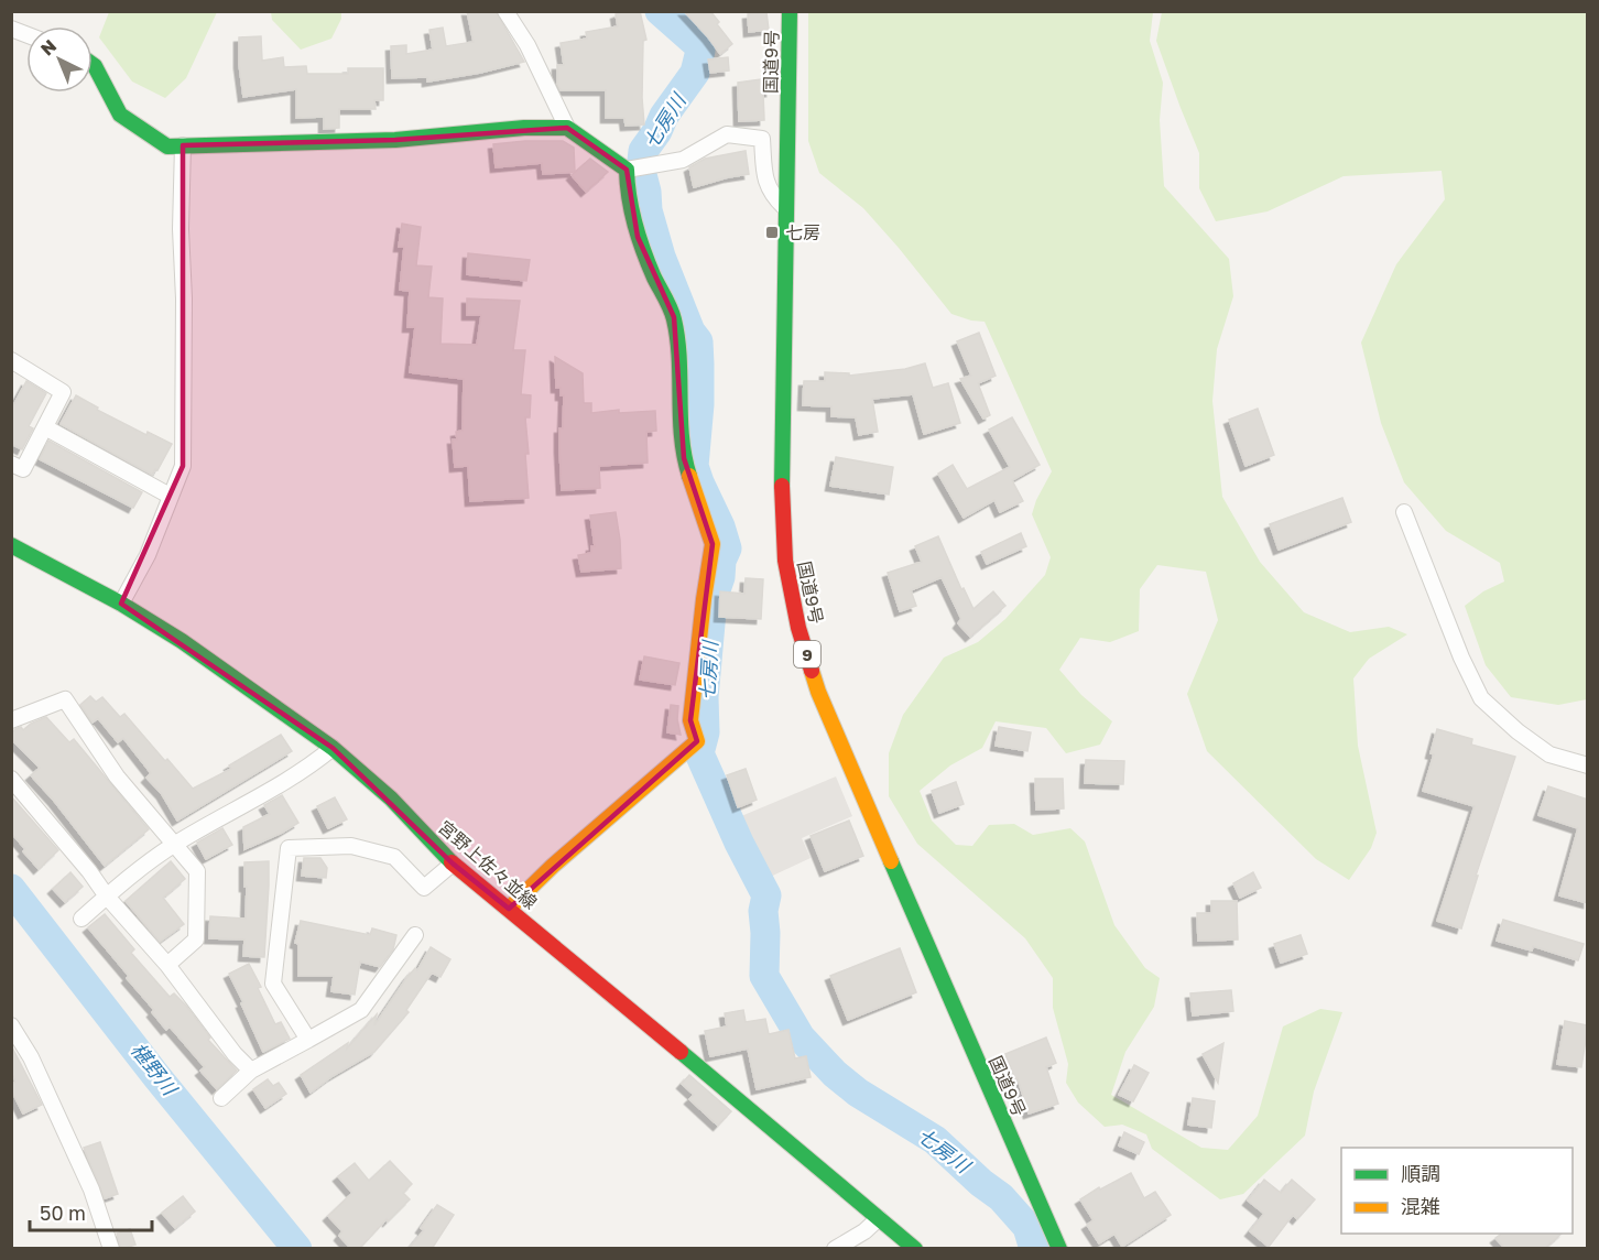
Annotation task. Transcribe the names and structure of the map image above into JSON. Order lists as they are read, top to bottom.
{
  "streets": {
    "main road": ["国道9号", "9", "宮野上佐々並線"]
  },
  "water": ["七房川", "椹野川"],
  "places": {
    "transit": ["七房"]
  },
  "legend": ["順調", "混雑"],
  "scale_bar": "50 m",
  "north": "top left"
}
